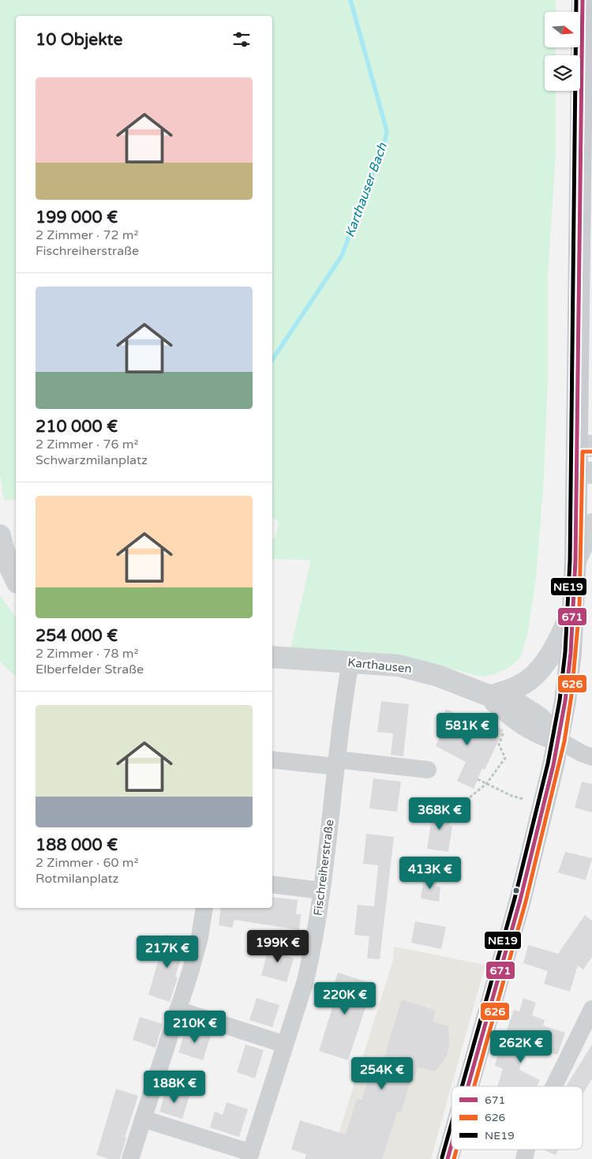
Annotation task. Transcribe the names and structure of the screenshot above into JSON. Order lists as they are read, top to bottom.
{
  "streets": {
    "main road": ["Karthausen"],
    "street": ["Fischreiherstraße"]
  },
  "crossings": [
    ["Karthausen", "Fischreiherstraße"]
  ],
  "water": ["Karthauser Bach"],
  "lines": ["transit line 671", "transit line NE19", "transit line 626"],
  "legend": ["671", "626", "NE19"],
  "north": "right",
  "page": {
    "heading": "10 Objekte",
    "list": [
      {
        "name": "199 000 €",
        "note": "2 Zimmer · 72 m² · Fischreiherstraße"
      },
      {
        "name": "210 000 €",
        "note": "2 Zimmer · 76 m² · Schwarzmilanplatz"
      },
      {
        "name": "254 000 €",
        "note": "2 Zimmer · 78 m² · Elberfelder Straße"
      },
      {
        "name": "188 000 €",
        "note": "2 Zimmer · 60 m² · Rotmilanplatz"
      }
    ],
    "price": [
      "581K €",
      "368K €",
      "413K €",
      "199K €",
      "217K €",
      "220K €",
      "210K €",
      "262K €",
      "254K €",
      "188K €"
    ]
  }
}
